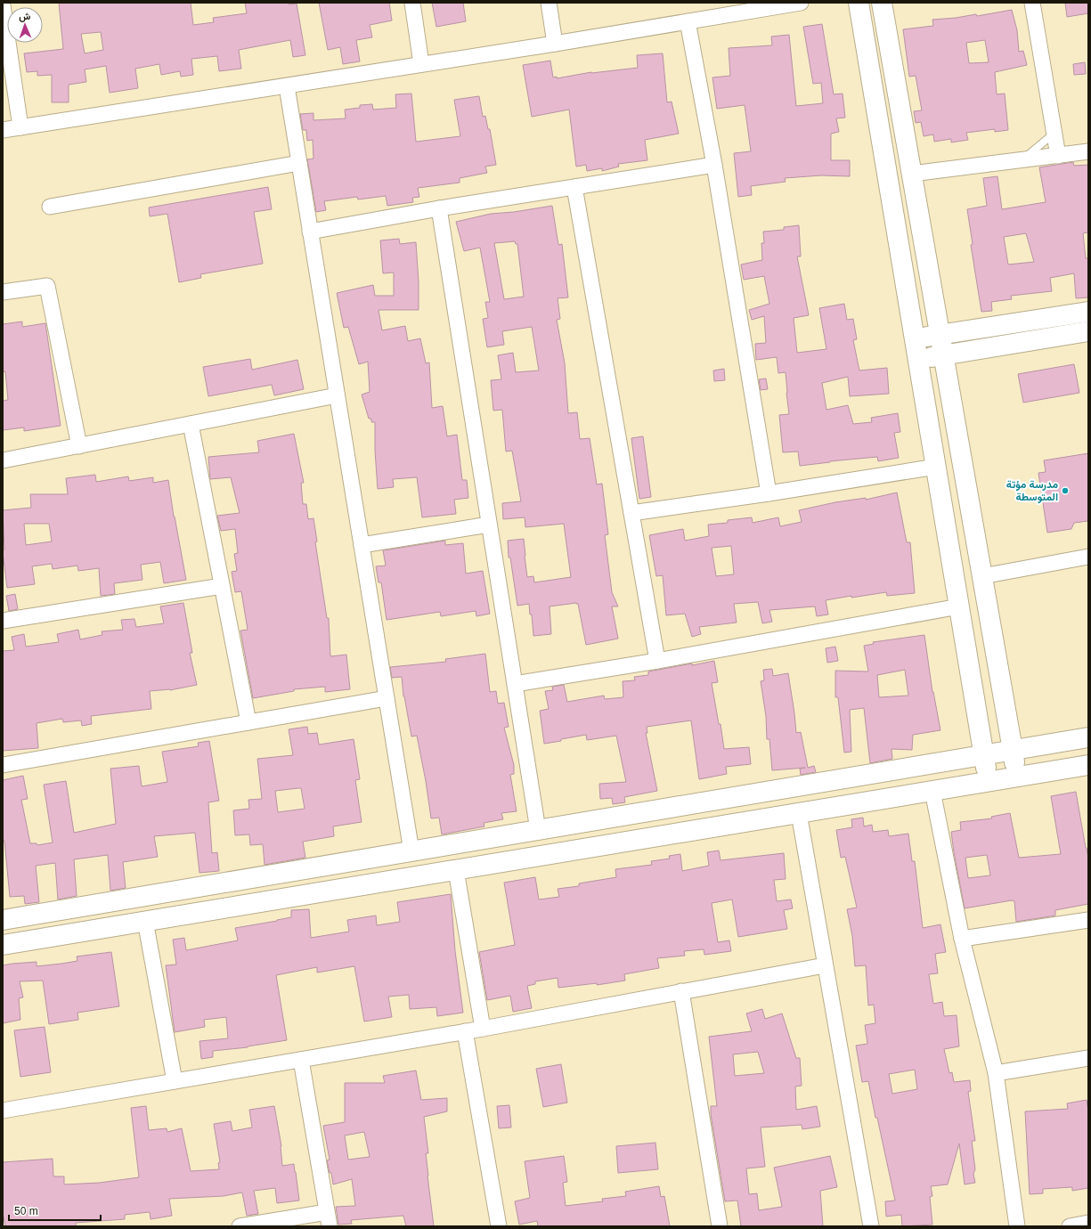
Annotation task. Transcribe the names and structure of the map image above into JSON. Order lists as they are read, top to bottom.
{
  "places": ["مدرسة مؤتة المتوسطة"],
  "scale_bar": "50 m",
  "north": "top"
}
